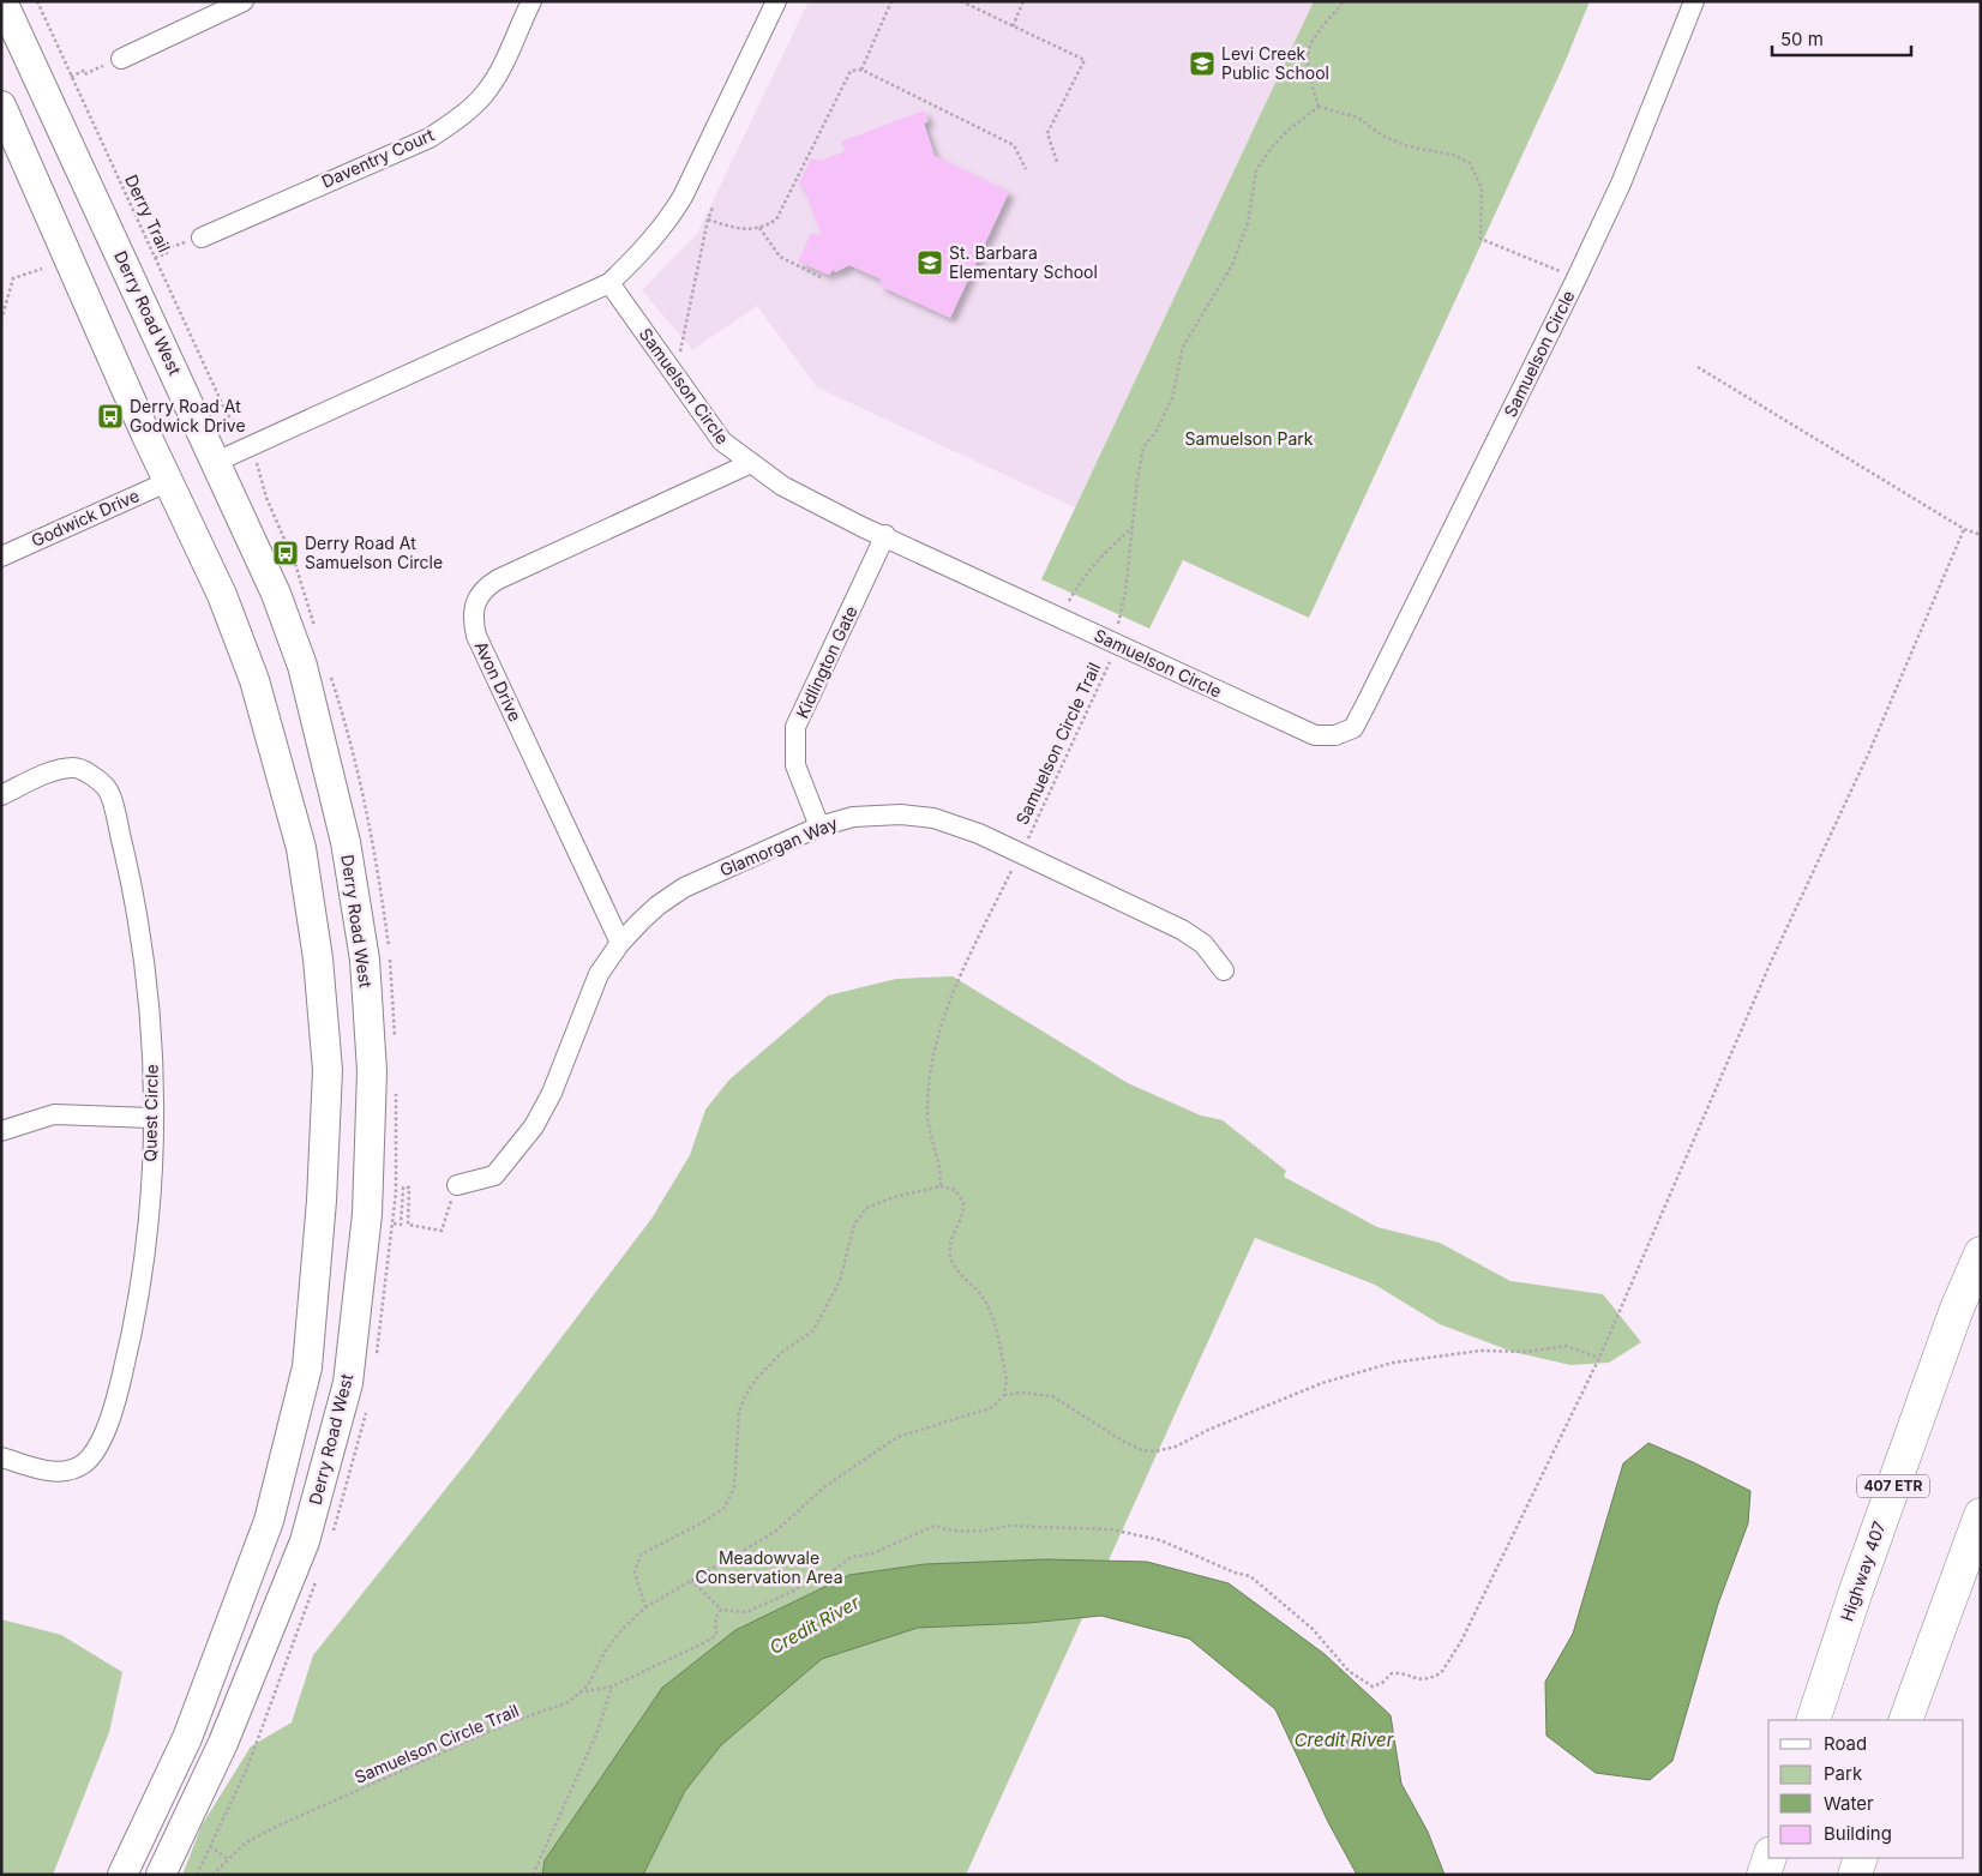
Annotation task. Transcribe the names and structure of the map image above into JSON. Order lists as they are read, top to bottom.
{
  "streets": {
    "highway": ["407 ETR", "Highway 407"],
    "main road": ["Derry Road West"],
    "street": [
      "Daventry Court",
      "Samuelson Circle",
      "Godwick Drive",
      "Kidlington Gate",
      "Avon Drive",
      "Glamorgan Way",
      "Quest Circle"
    ],
    "path": ["Derry Trail", "Samuelson Circle Trail"]
  },
  "crossings": [
    ["Samuelson Circle", "Kidlington Gate"],
    ["Samuelson Circle", "Avon Drive"],
    ["Kidlington Gate", "Glamorgan Way"],
    ["Avon Drive", "Glamorgan Way"]
  ],
  "water": ["Credit River"],
  "parks": ["Samuelson Park", "Meadowvale Conservation Area"],
  "places": {
    "school or university": ["Levi Creek Public School", "St. Barbara Elementary School"],
    "bus stop": ["Derry Road At Godwick Drive", "Derry Road At Samuelson Circle"]
  },
  "legend": [
    "Road",
    "Park",
    "Water",
    "Building"
  ],
  "scale_bar": "50 m"
}
